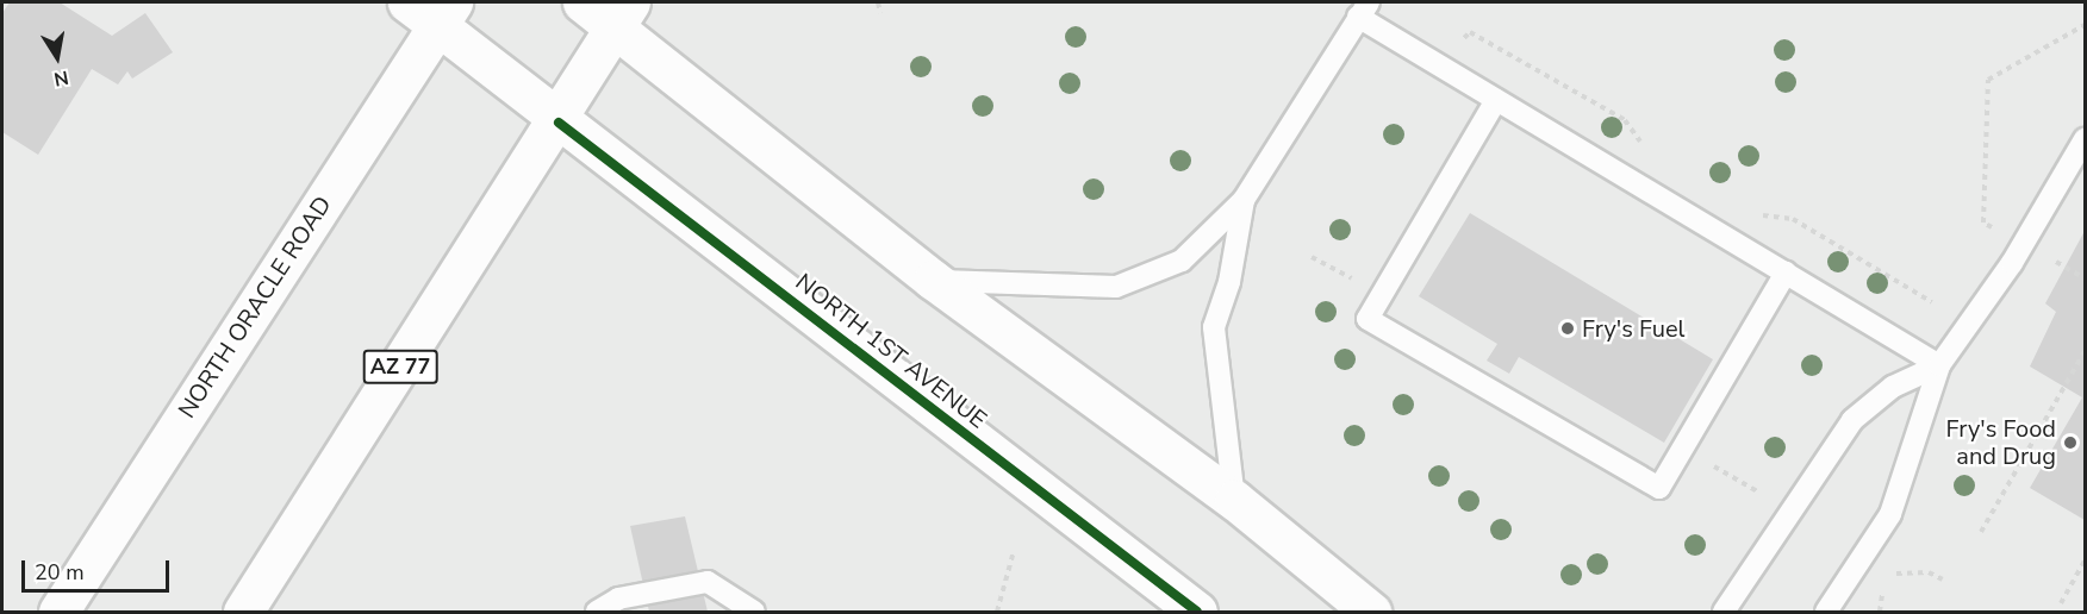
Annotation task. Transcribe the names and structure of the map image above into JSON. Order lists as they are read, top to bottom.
{
  "streets": {
    "main road": ["NORTH ORACLE ROAD", "NORTH 1ST AVENUE", "AZ 77"]
  },
  "crossings": [
    ["NORTH ORACLE ROAD", "NORTH 1ST AVENUE"],
    ["NORTH 1ST AVENUE", "AZ 77"]
  ],
  "places": ["Fry's Fuel", "Fry's Food and Drug"],
  "scale_bar": "20 m",
  "north": "bottom"
}
